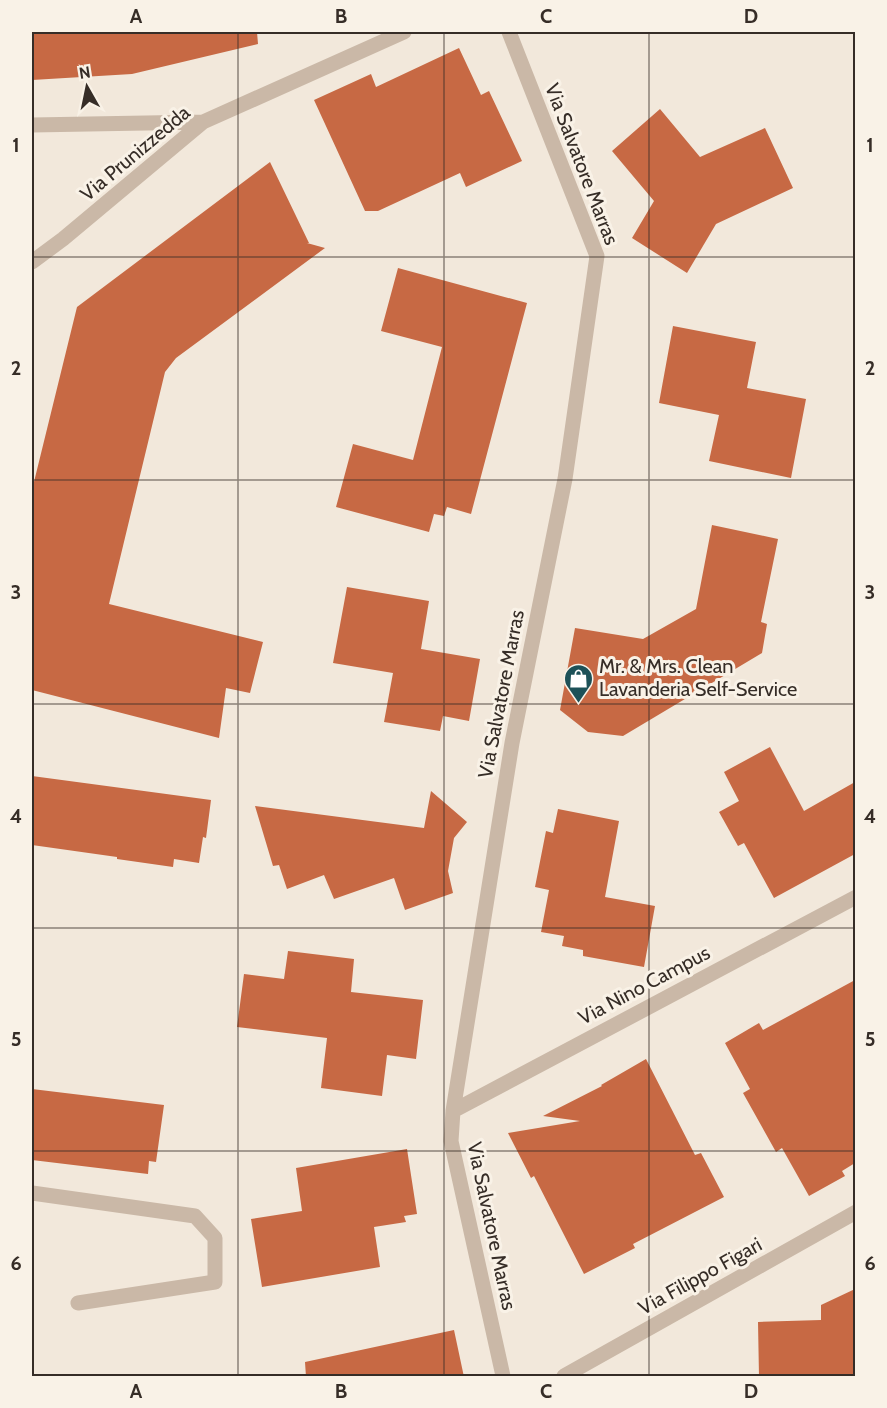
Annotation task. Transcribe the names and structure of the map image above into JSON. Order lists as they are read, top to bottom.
{
  "streets": {
    "street": [
      "Via Prunizzedda",
      "Via Salvatore Marras",
      "Via Nino Campus",
      "Via Filippo Figari"
    ]
  },
  "crossings": [
    ["Via Salvatore Marras", "Via Nino Campus"]
  ],
  "places": {
    "shop": ["Mr. & Mrs. Clean Lavanderia Self-Service"]
  },
  "north": "top",
  "grid": {
    "columns": [
      "A",
      "B",
      "C",
      "D"
    ],
    "rows": [
      "1",
      "2",
      "3",
      "4",
      "5",
      "6"
    ]
  }
}
